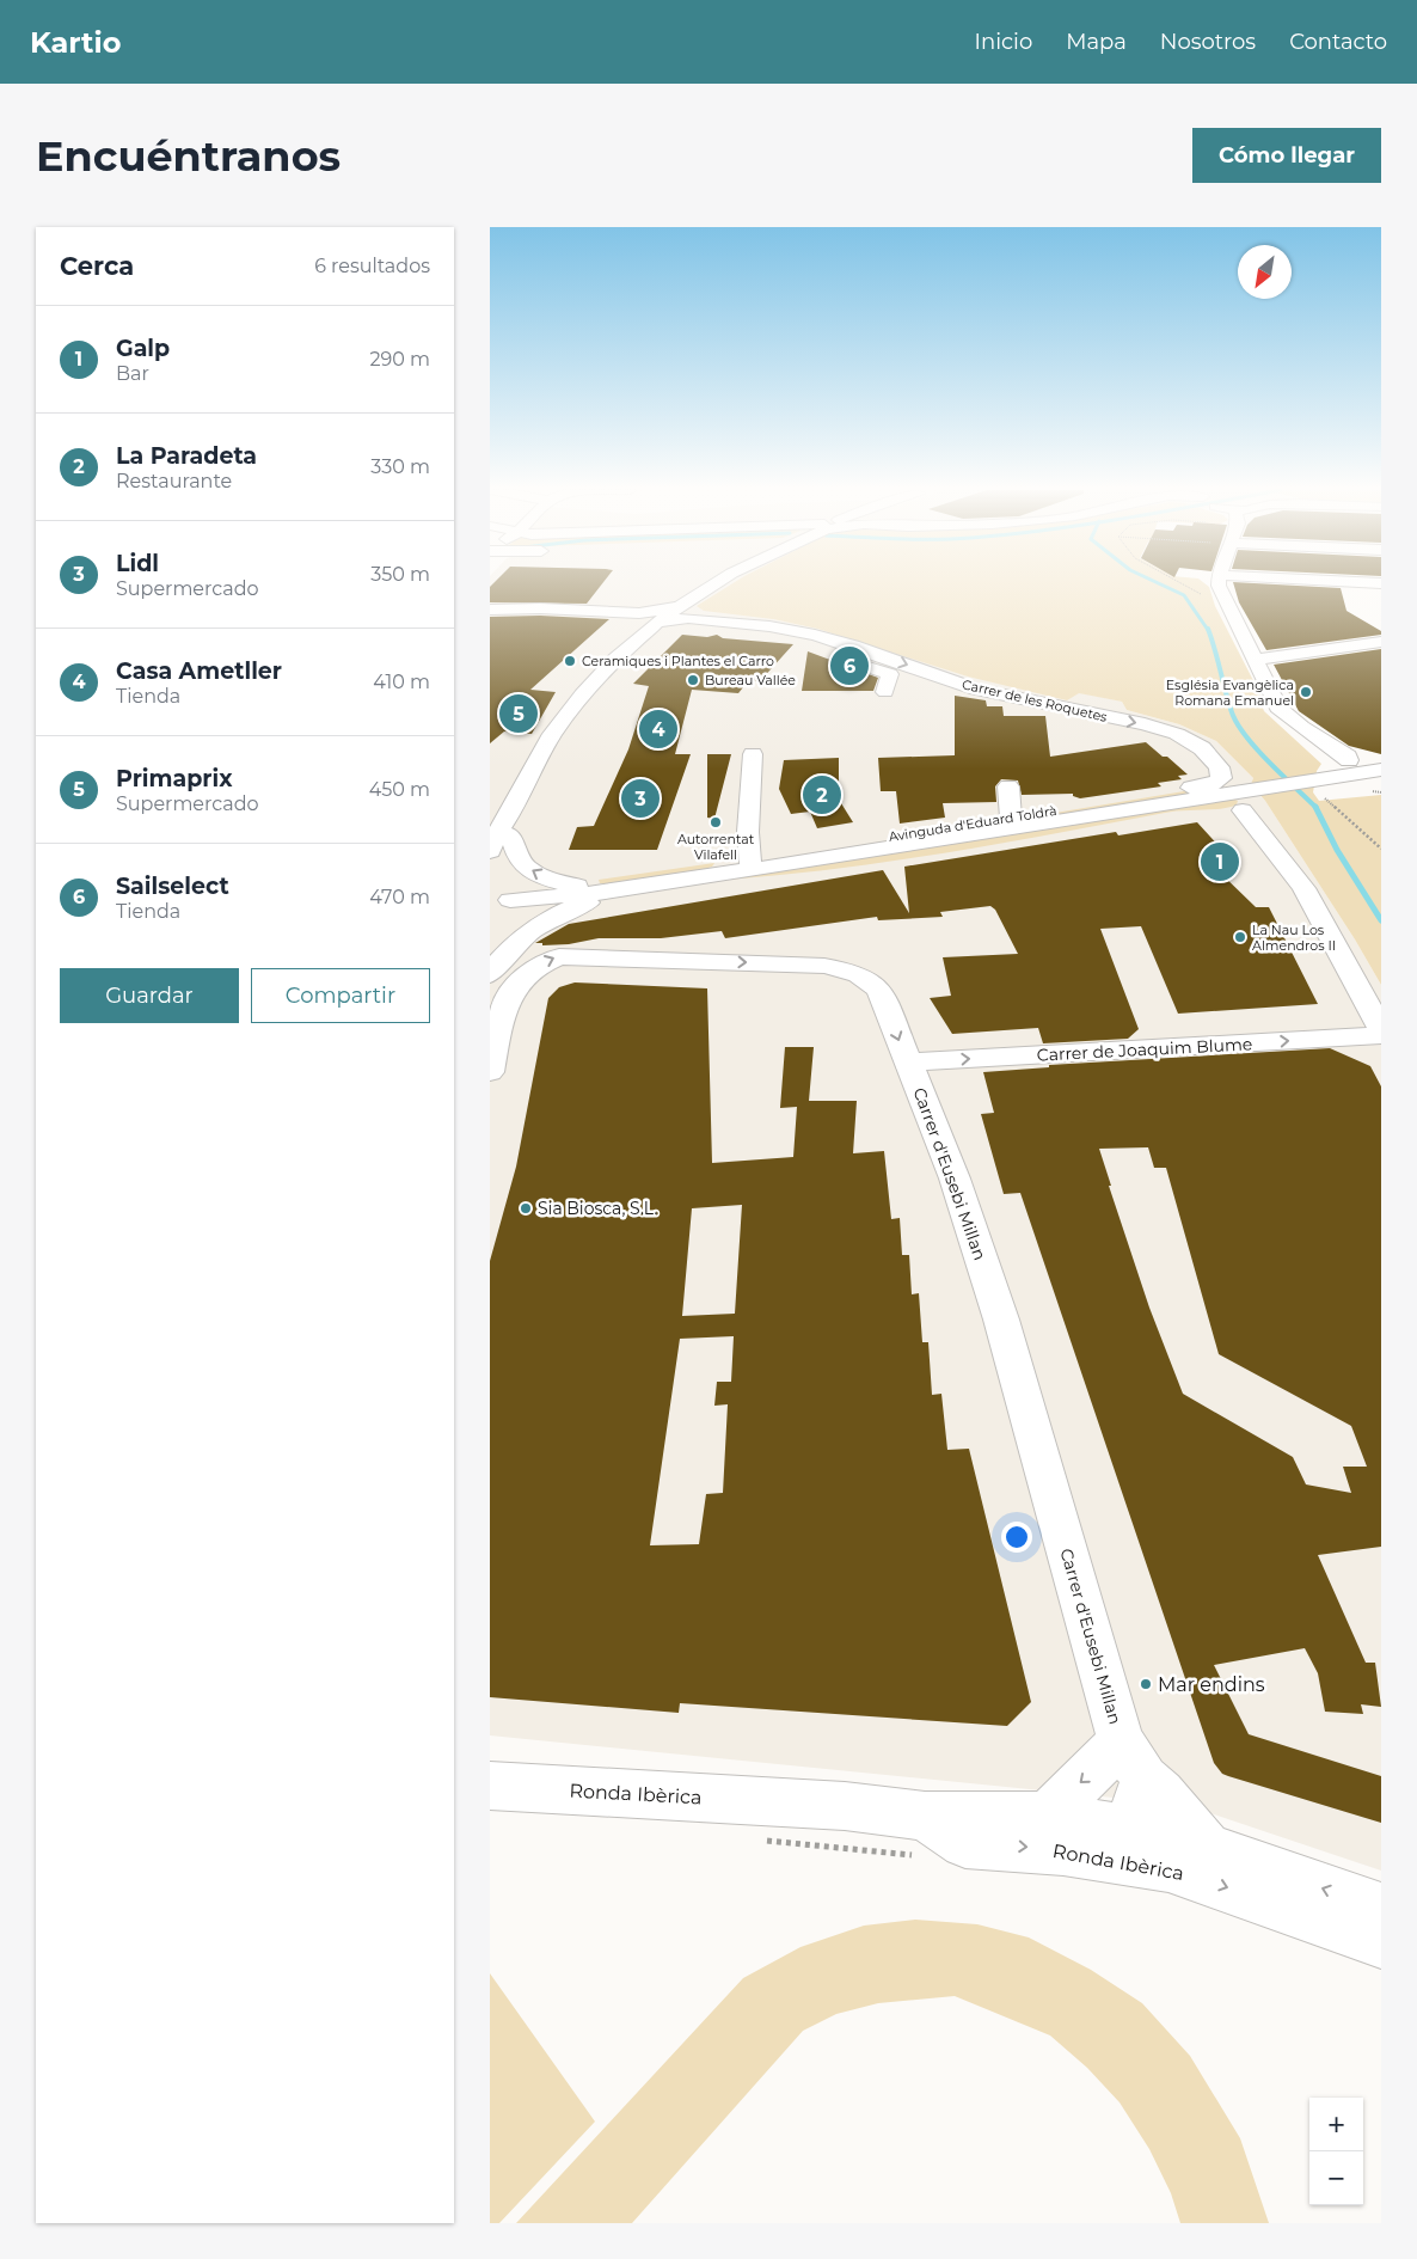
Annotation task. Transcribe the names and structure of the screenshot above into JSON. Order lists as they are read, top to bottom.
{
  "streets": {
    "street": [
      "Carrer de les Roquetes",
      "Avinguda d'Eduard Toldrà",
      "Carrer de Joaquim Blume",
      "Carrer d'Eusebi Millan",
      "Ronda Ibèrica"
    ]
  },
  "crossings": [
    ["Carrer de les Roquetes", "Avinguda d'Eduard Toldrà"],
    ["Carrer de Joaquim Blume", "Carrer d'Eusebi Millan"]
  ],
  "one_way": ["Carrer de les Roquetes", "Carrer de Joaquim Blume"],
  "places": [
    "Ceramiques i Plantes el Carro",
    "Bureau Vallée",
    "Església Evangèlica Romana Emanuel",
    "Autorrentat Vilafell",
    "La Nau Los Almendros II",
    "Sia Biosca, S.L.",
    "Mar endins"
  ],
  "north": "bottom left",
  "page": {
    "header": "Kartio",
    "nav": [
      "Inicio",
      "Mapa",
      "Nosotros",
      "Contacto"
    ],
    "buttons": [
      "Cómo llegar",
      ["Guardar", "Compartir"]
    ],
    "title": "Encuéntranos",
    "heading": ["Cerca", "6 resultados"],
    "list": [
      {
        "mark": "1",
        "name": "Galp",
        "note": "Bar",
        "value": "290 m"
      },
      {
        "mark": "2",
        "name": "La Paradeta",
        "note": "Restaurante",
        "value": "330 m"
      },
      {
        "mark": "3",
        "name": "Lidl",
        "note": "Supermercado",
        "value": "350 m"
      },
      {
        "mark": "4",
        "name": "Casa Ametller",
        "note": "Tienda",
        "value": "410 m"
      },
      {
        "mark": "5",
        "name": "Primaprix",
        "note": "Supermercado",
        "value": "450 m"
      },
      {
        "mark": "6",
        "name": "Sailselect",
        "note": "Tienda",
        "value": "470 m"
      }
    ],
    "pins": [
      "6",
      "5",
      "4",
      "2",
      "3",
      "1"
    ],
    "map_buttons": ["+", "−"]
  }
}
